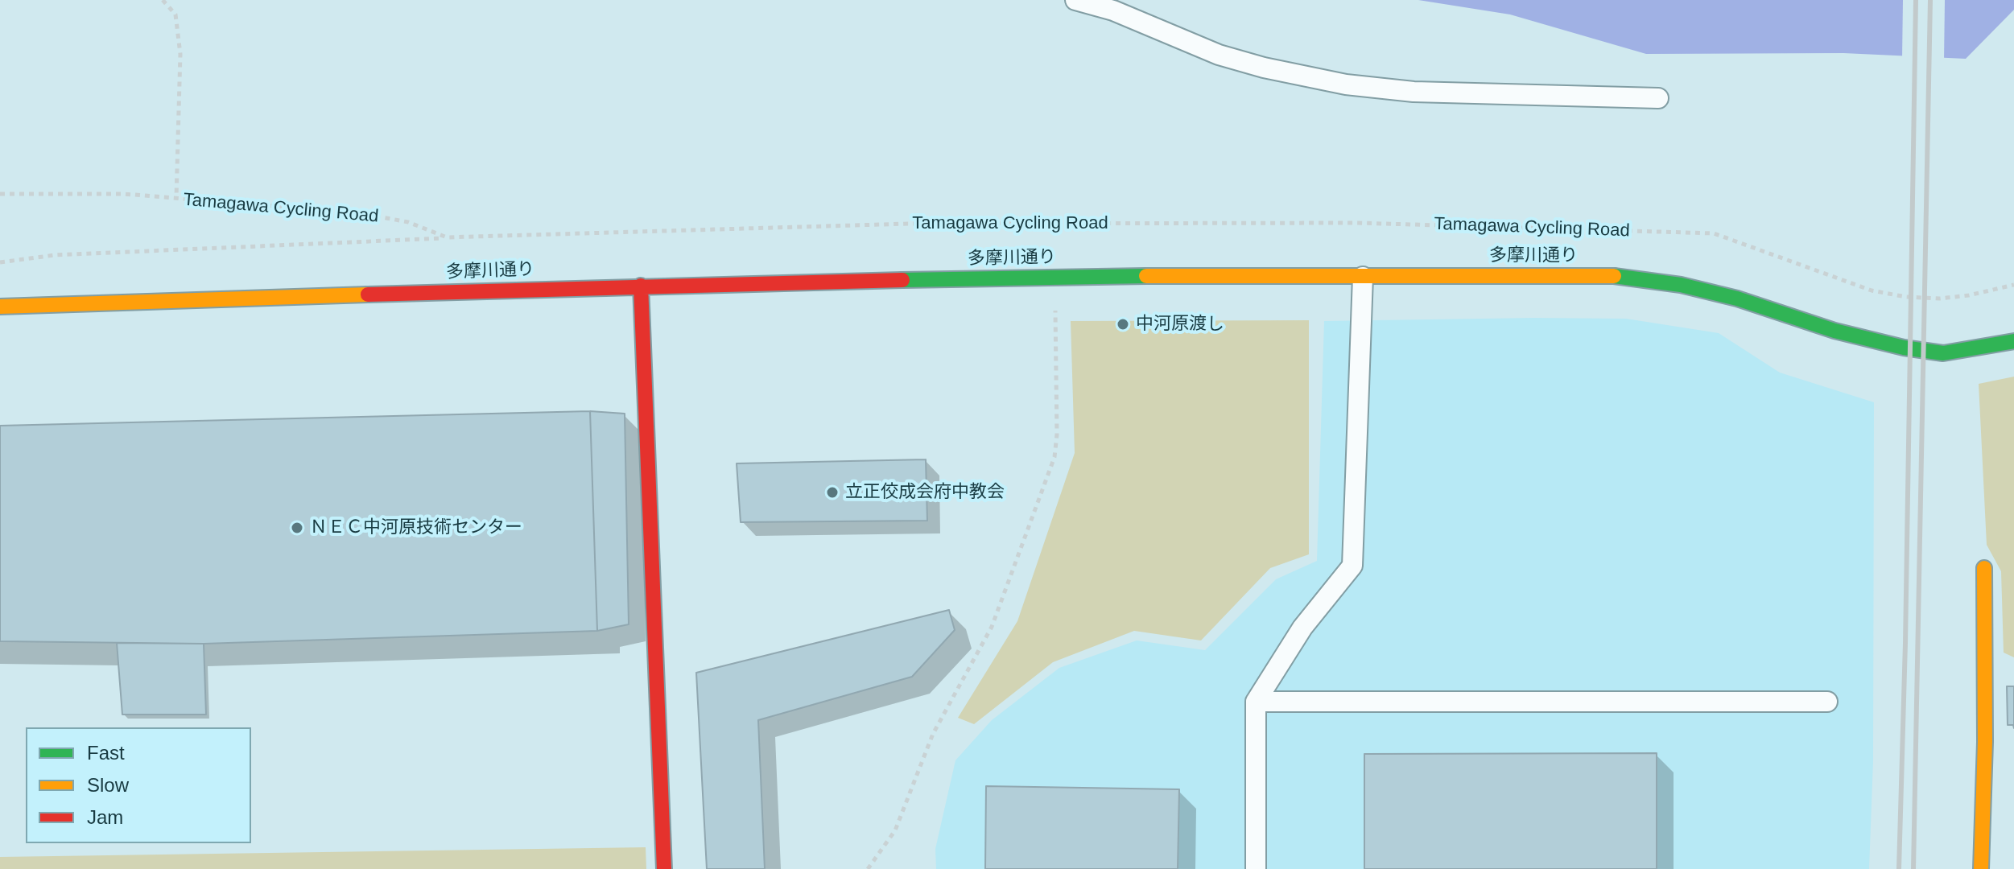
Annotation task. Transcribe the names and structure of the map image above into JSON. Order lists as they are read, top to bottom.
{
  "streets": {
    "street": ["多摩川通り"],
    "path": ["Tamagawa Cycling Road"]
  },
  "places": ["中河原渡し", "立正佼成会府中教会", "ＮＥＣ中河原技術センター"],
  "legend": ["Fast", "Slow", "Jam"]
}
